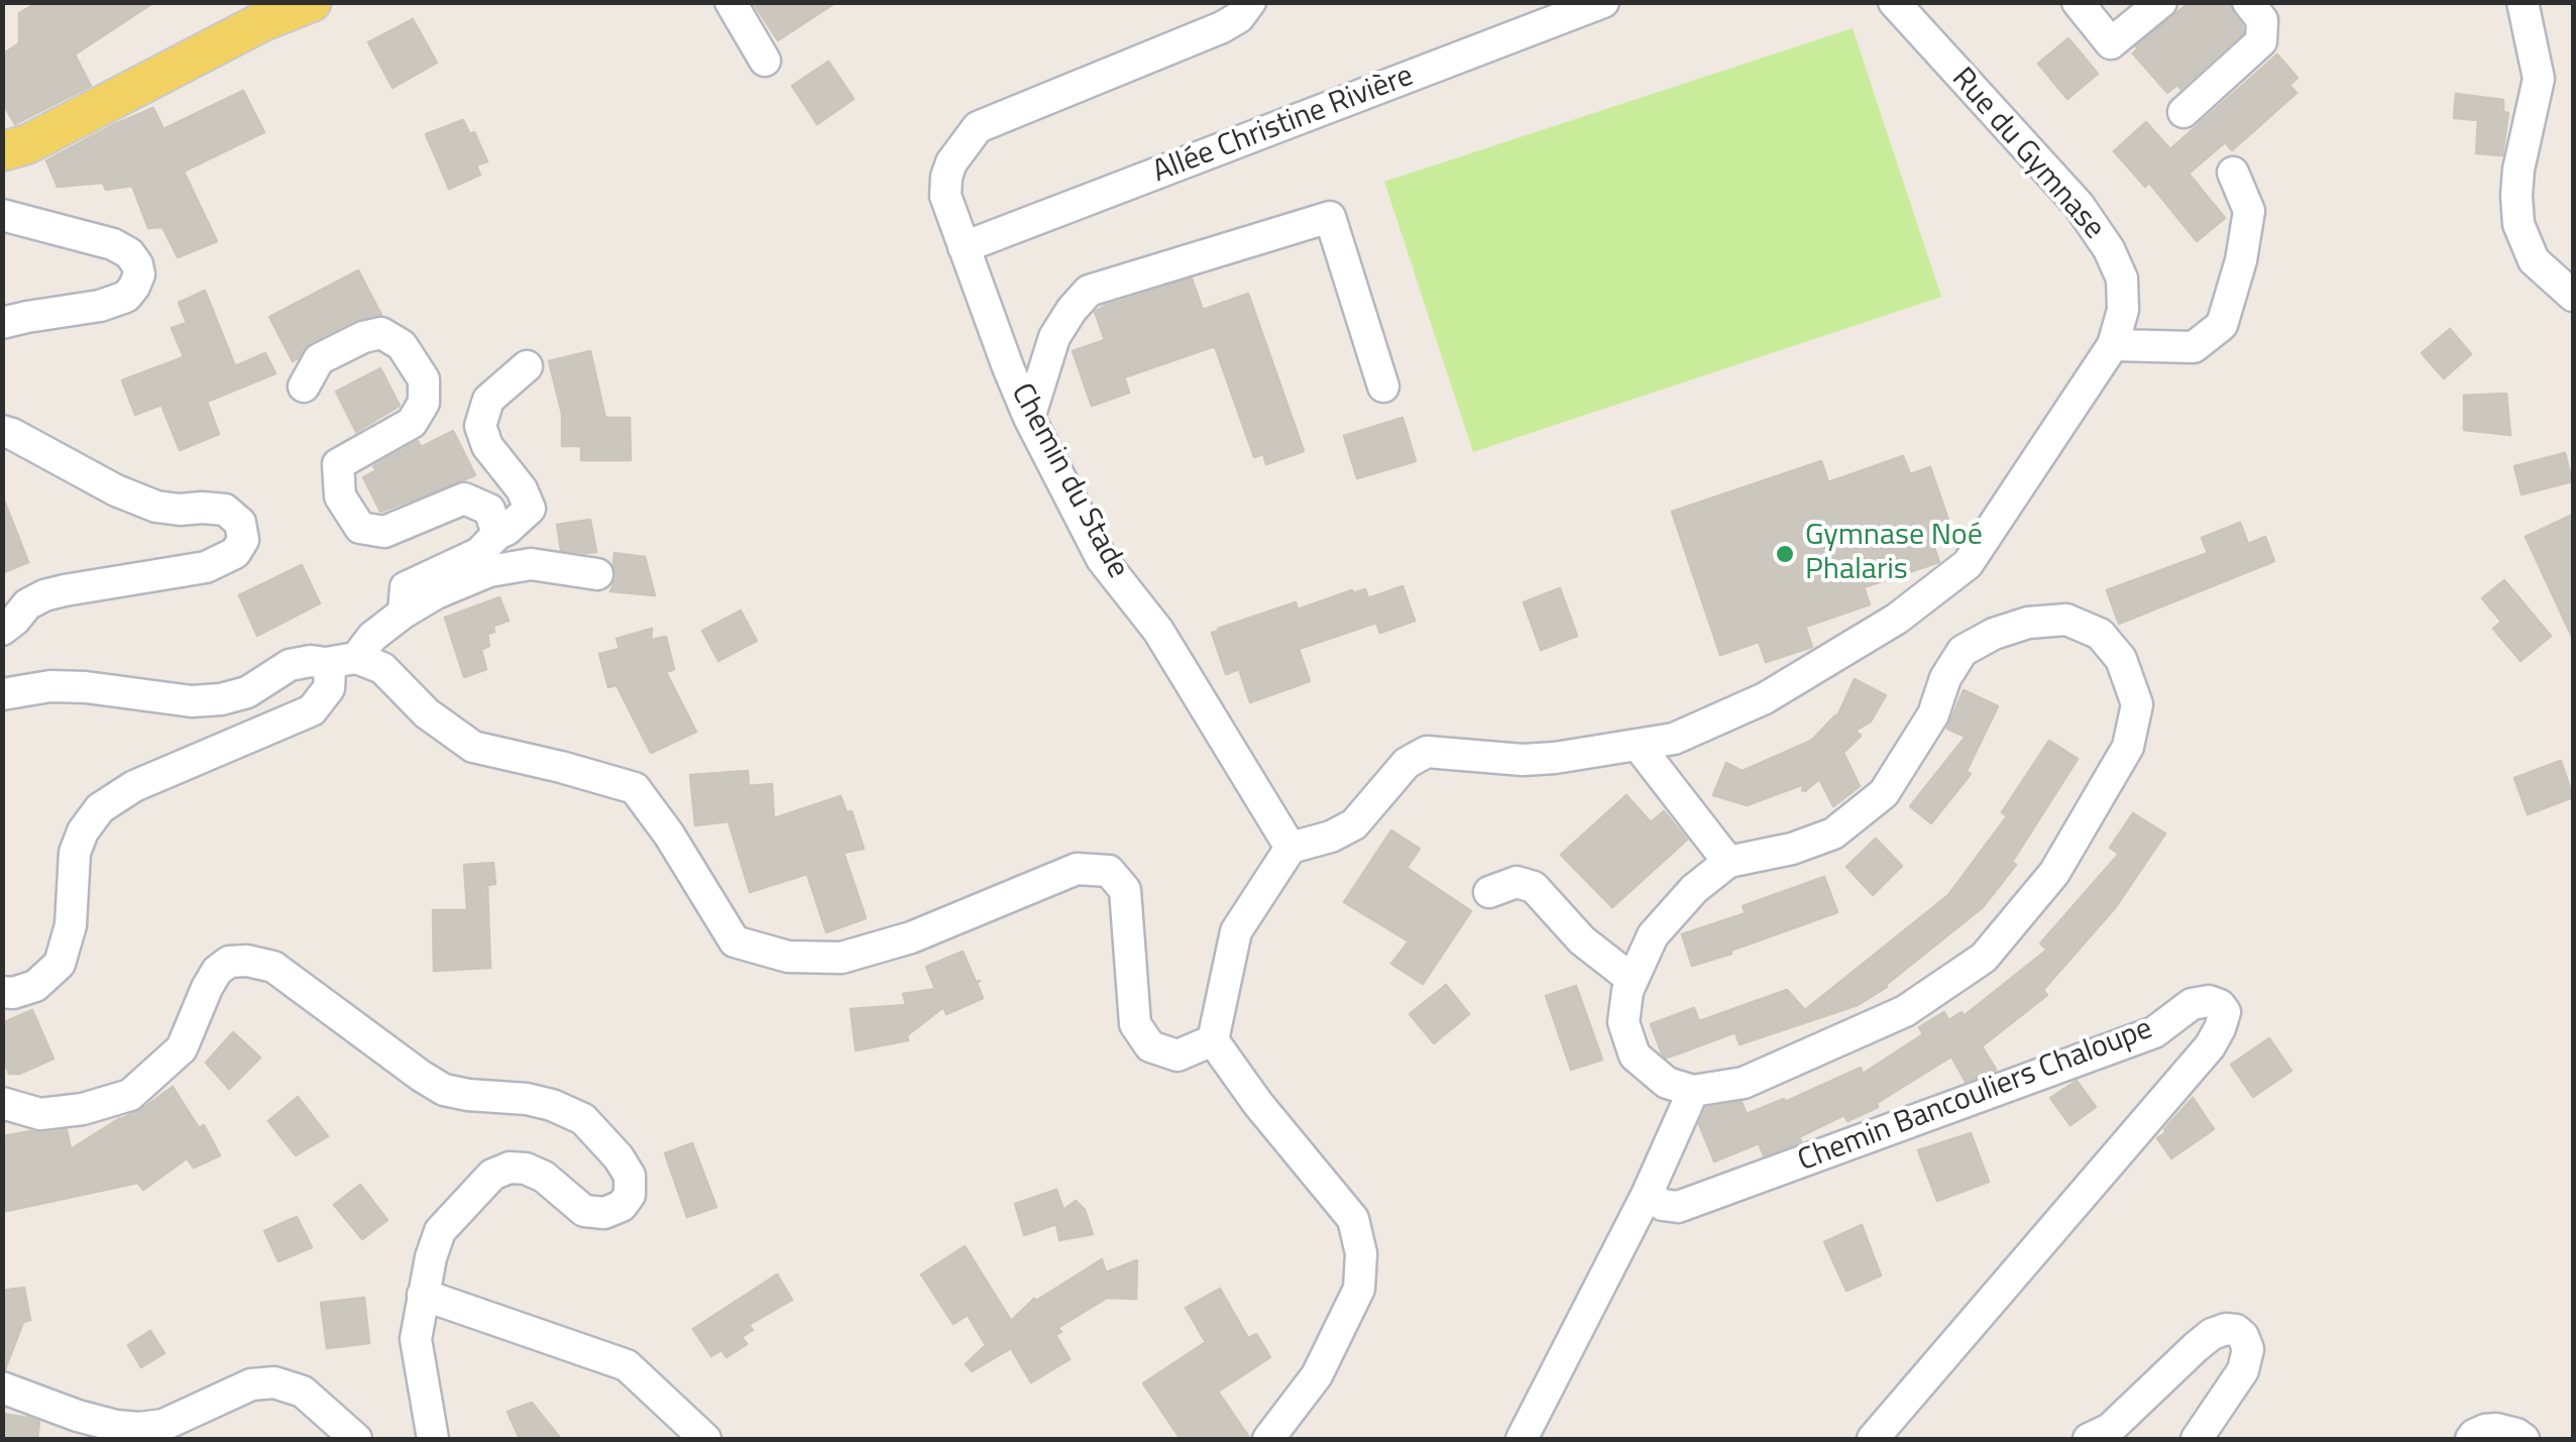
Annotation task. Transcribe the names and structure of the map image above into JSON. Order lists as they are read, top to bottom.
{
  "streets": {
    "street": [
      "Allée Christine Rivière",
      "Rue du Gymnase",
      "Chemin du Stade",
      "Chemin Bancouliers Chaloupe"
    ]
  },
  "crossings": [
    ["Allée Christine Rivière", "Chemin du Stade"]
  ],
  "places": ["Gymnase Noé Phalaris"]
}
